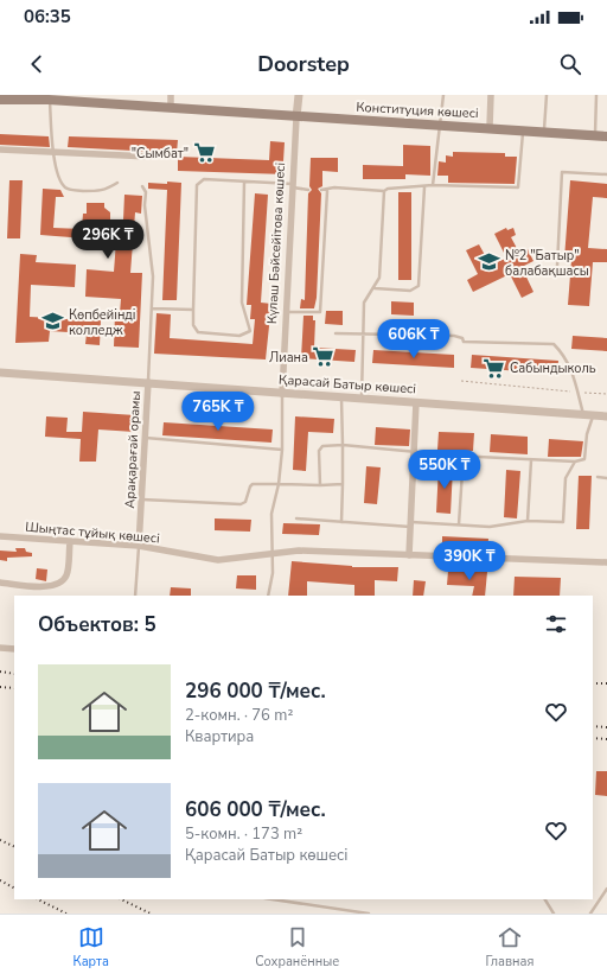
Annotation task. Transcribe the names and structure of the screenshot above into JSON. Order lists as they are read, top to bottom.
{
  "streets": {
    "main road": ["Конституция көшесі"],
    "street": [
      "Күләш Бәйсейітова көшесі",
      "Қарасай Батыр көшесі",
      "Арақарағай орамы",
      "Шыңтас тұйық көшесі"
    ]
  },
  "crossings": [
    ["Конституция көшесі", "Күләш Бәйсейітова көшесі"],
    ["Күләш Бәйсейітова көшесі", "Қарасай Батыр көшесі"],
    ["Қарасай Батыр көшесі", "Арақарағай орамы"],
    ["Арақарағай орамы", "Шыңтас тұйық көшесі"]
  ],
  "places": {
    "supermarket": ["\"Сымбат\"", "Лиана", "Сабындыколь"],
    "school or university": ["№2 \"Батыр\" балабақшасы", "Көпбейінді колледж"]
  },
  "page": {
    "status": "06:35",
    "header": "Doorstep",
    "price": [
      "296K ₸",
      "606K ₸",
      "765K ₸",
      "550K ₸",
      "390K ₸"
    ],
    "heading": "Объектов: 5",
    "list": [
      {
        "name": "296 000 ₸/мес.",
        "note": "2-комн. · 76 m² · Квартира"
      },
      {
        "name": "606 000 ₸/мес.",
        "note": "5-комн. · 173 m² · Қарасай Батыр көшесі"
      }
    ],
    "tabs": ["Карта", "Сохранённые", "Главная"]
  }
}
